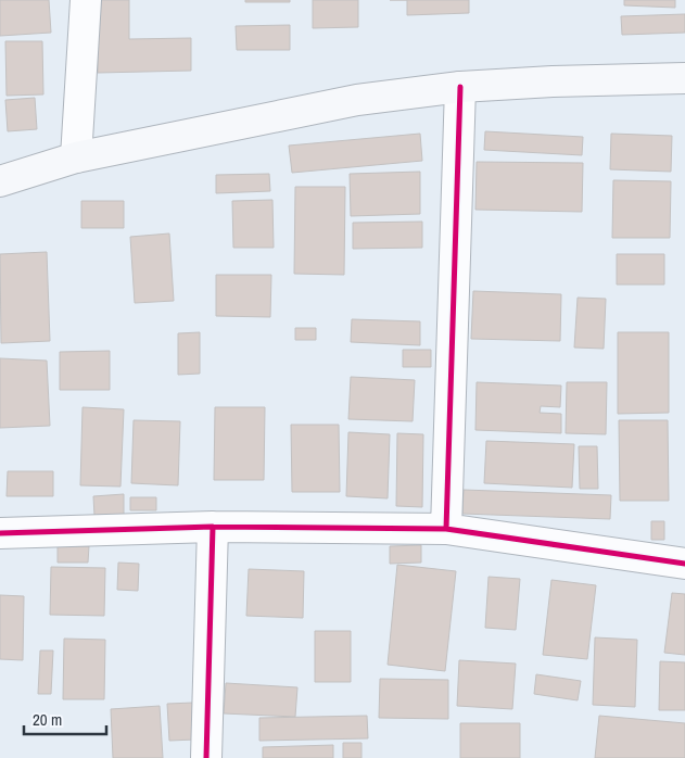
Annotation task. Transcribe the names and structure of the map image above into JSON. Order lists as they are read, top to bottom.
{
  "scale_bar": "20 m"
}
